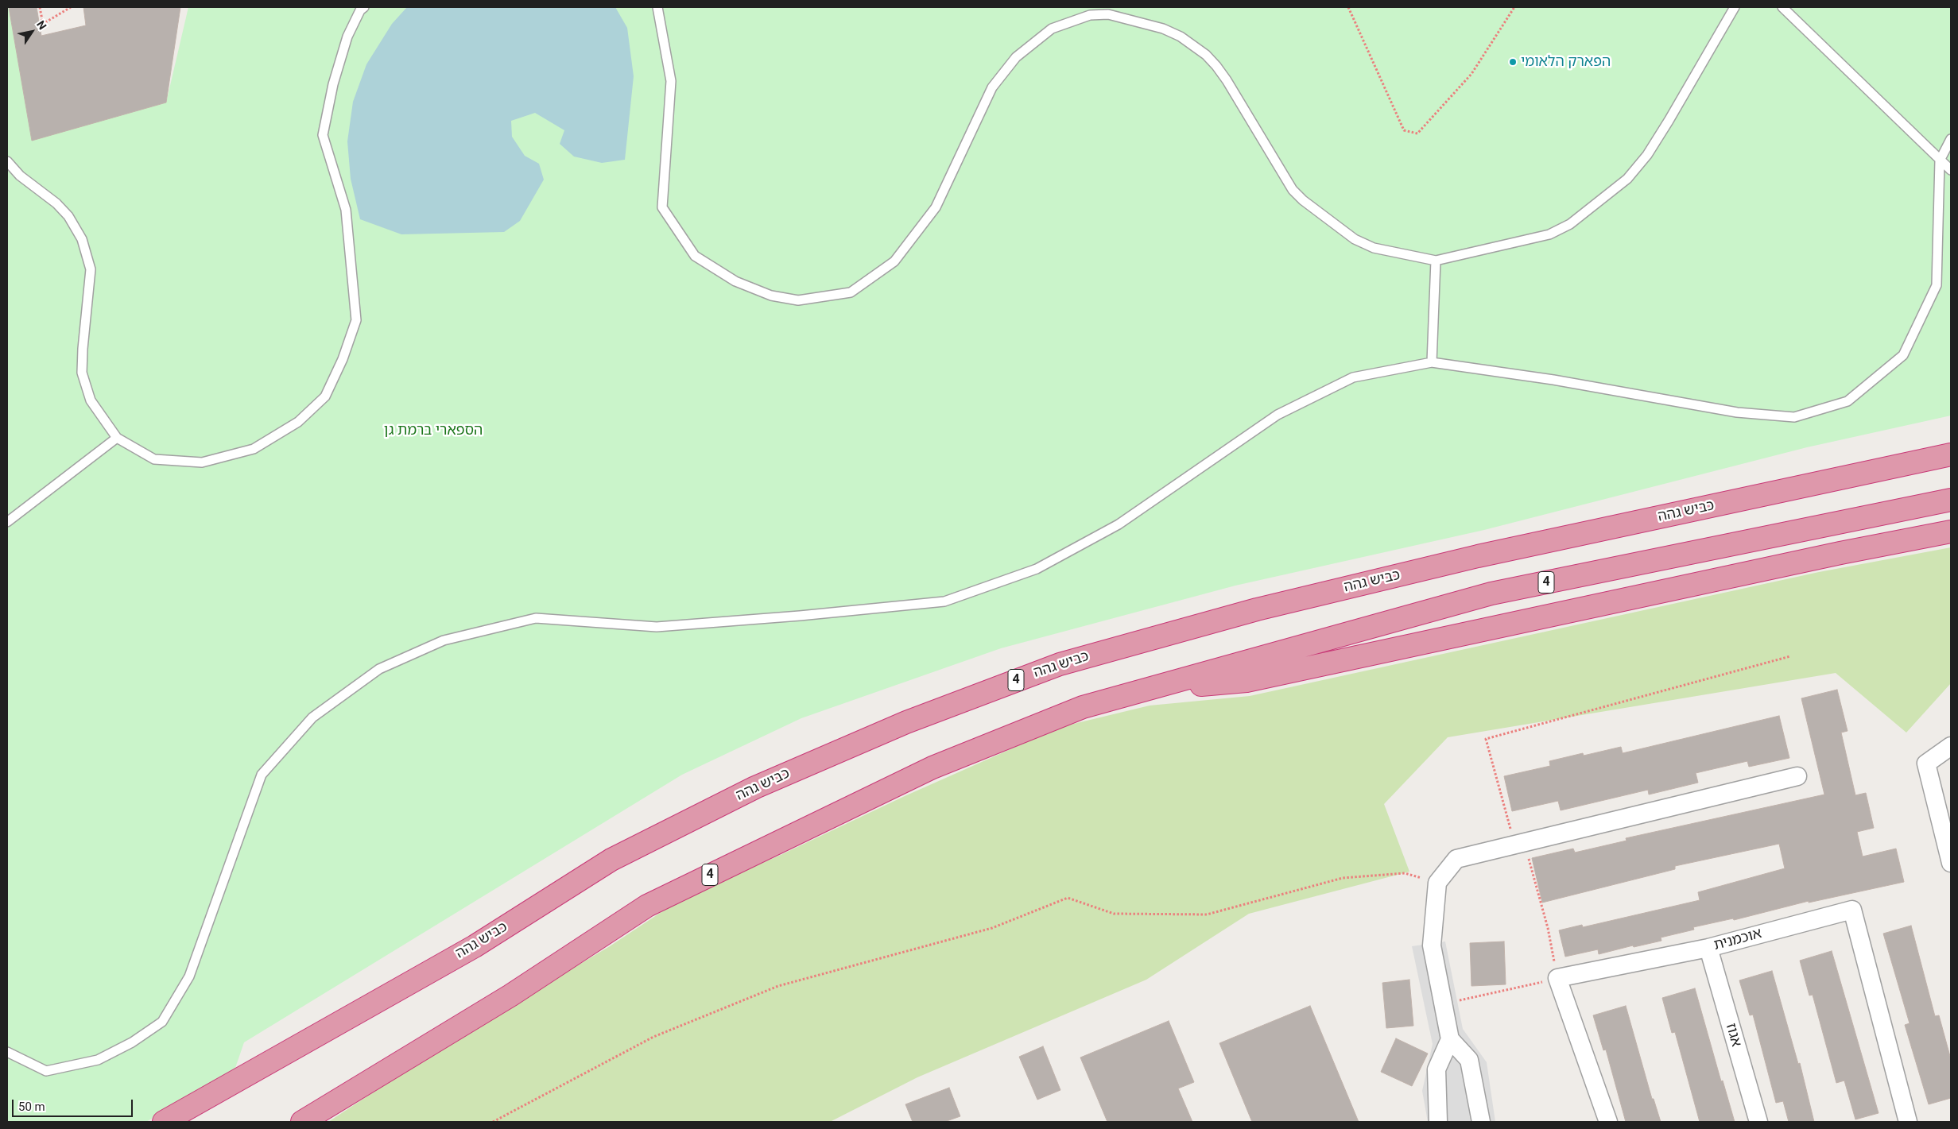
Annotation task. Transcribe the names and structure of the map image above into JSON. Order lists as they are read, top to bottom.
{
  "streets": {
    "highway": ["כביש גהה", "4"],
    "street": ["אוכמנית", "אגוז"]
  },
  "crossings": [
    ["אוכמנית", "אגוז"]
  ],
  "parks": ["הספארי ברמת גן"],
  "places": ["הפארק הלאומי"],
  "scale_bar": "50 m",
  "north": "top right"
}
